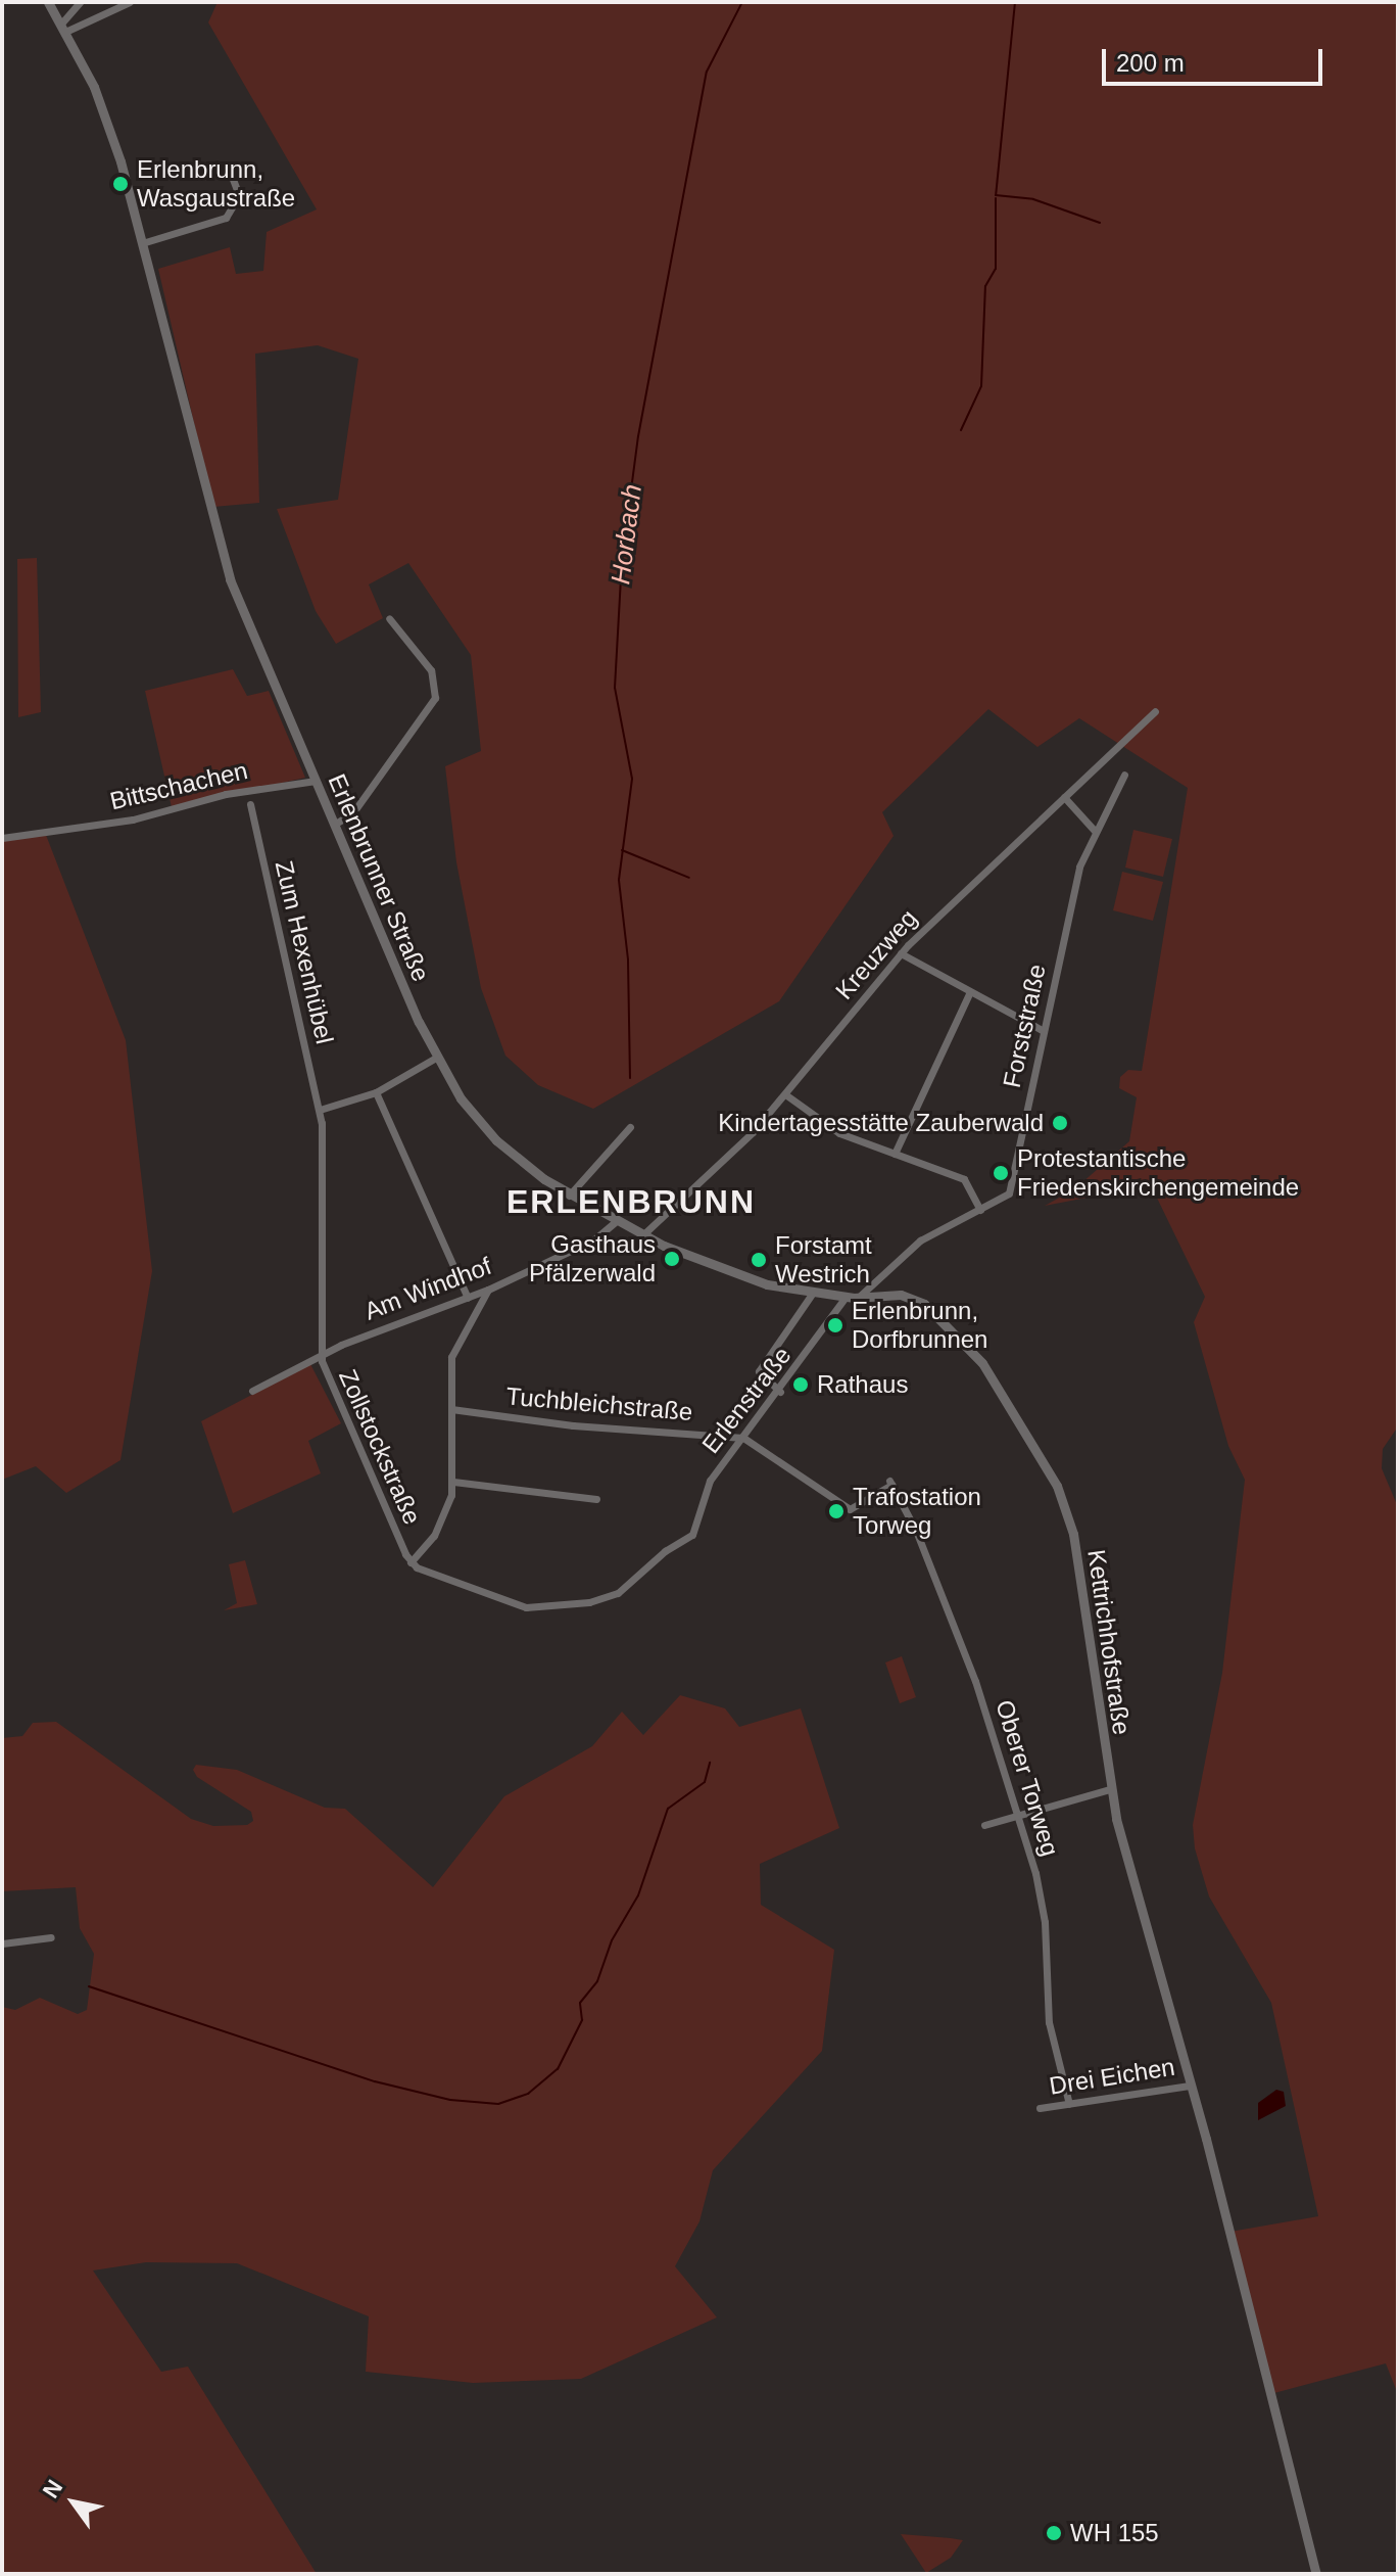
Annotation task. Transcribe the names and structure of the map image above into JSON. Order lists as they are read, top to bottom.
{
  "streets": {
    "street": [
      "Bittschachen",
      "Erlenbrunner Straße",
      "Zum Hexenhübel",
      "Kreuzweg",
      "Forststraße",
      "Am Windhof",
      "Erlenstraße",
      "Tuchbleichstraße",
      "Zollstockstraße",
      "Kettrichhofstraße",
      "Oberer Torweg",
      "Drei Eichen"
    ]
  },
  "crossings": [
    ["Bittschachen", "Erlenbrunner Straße"],
    ["Erlenbrunner Straße", "Kreuzweg"],
    ["Erlenbrunner Straße", "Am Windhof"],
    ["Erlenbrunner Straße", "Erlenstraße"],
    ["Erlenbrunner Straße", "Kettrichhofstraße"],
    ["Zum Hexenhübel", "Zollstockstraße"],
    ["Forststraße", "Kettrichhofstraße"],
    ["Am Windhof", "Zollstockstraße"],
    ["Erlenstraße", "Tuchbleichstraße"],
    ["Erlenstraße", "Zollstockstraße"],
    ["Erlenstraße", "Kettrichhofstraße"],
    ["Erlenstraße", "Oberer Torweg"],
    ["Tuchbleichstraße", "Oberer Torweg"],
    ["Kettrichhofstraße", "Drei Eichen"],
    ["Oberer Torweg", "Drei Eichen"]
  ],
  "districts": ["ERLENBRUNN"],
  "water": ["Horbach"],
  "places": [
    "Erlenbrunn, Wasgaustraße",
    "Kindertagesstätte Zauberwald",
    "Protestantische Friedenskirchengemeinde",
    "Gasthaus Pfälzerwald",
    "Forstamt Westrich",
    "Erlenbrunn, Dorfbrunnen",
    "Rathaus",
    "Trafostation Torweg",
    "WH 155"
  ],
  "scale_bar": "200 m",
  "north": "top left"
}
